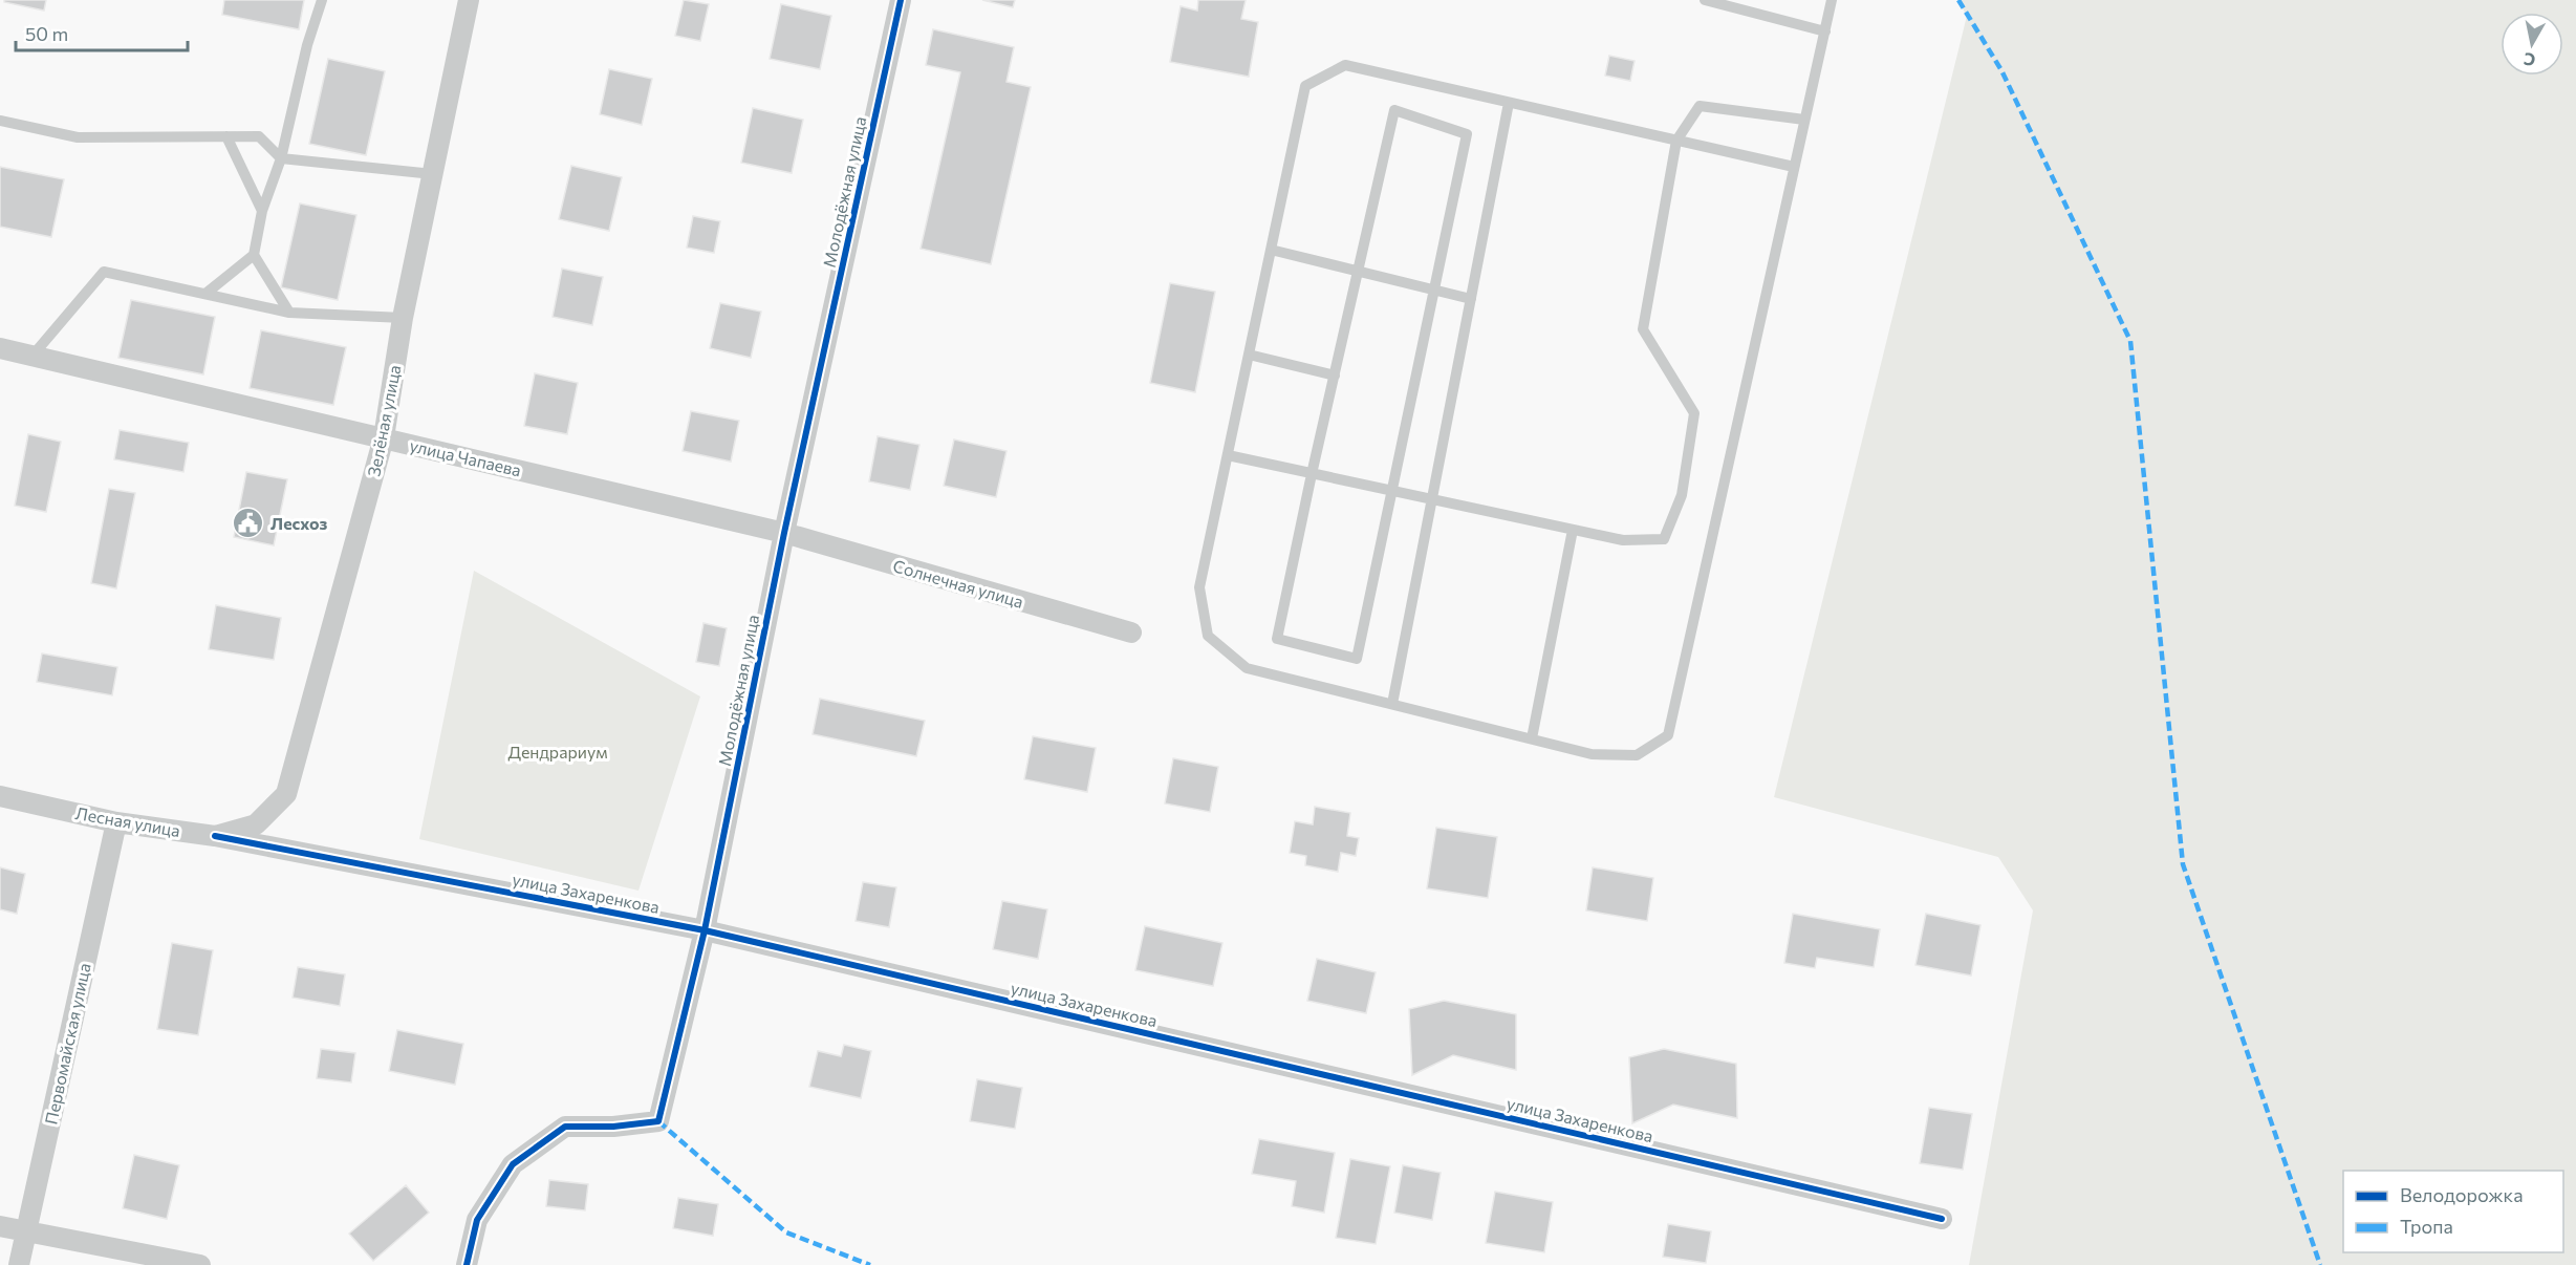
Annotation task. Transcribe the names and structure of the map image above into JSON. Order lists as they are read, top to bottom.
{
  "streets": {
    "street": [
      "Молодёжная улица",
      "Зелёная улица",
      "улица Чапаева",
      "Солнечная улица",
      "Лесная улица",
      "улица Захаренкова",
      "Первомайская улица"
    ]
  },
  "crossings": [
    ["Молодёжная улица", "улица Чапаева"],
    ["Молодёжная улица", "Солнечная улица"],
    ["Молодёжная улица", "улица Захаренкова"],
    ["Зелёная улица", "улица Чапаева"],
    ["Зелёная улица", "Лесная улица"],
    ["улица Чапаева", "Солнечная улица"],
    ["Лесная улица", "улица Захаренкова"],
    ["Лесная улица", "Первомайская улица"]
  ],
  "parks": ["Дендрариум"],
  "places": {
    "public building": ["Лесхоз"]
  },
  "legend": ["Велодорожка", "Тропа"],
  "scale_bar": "50 m",
  "north": "bottom"
}
